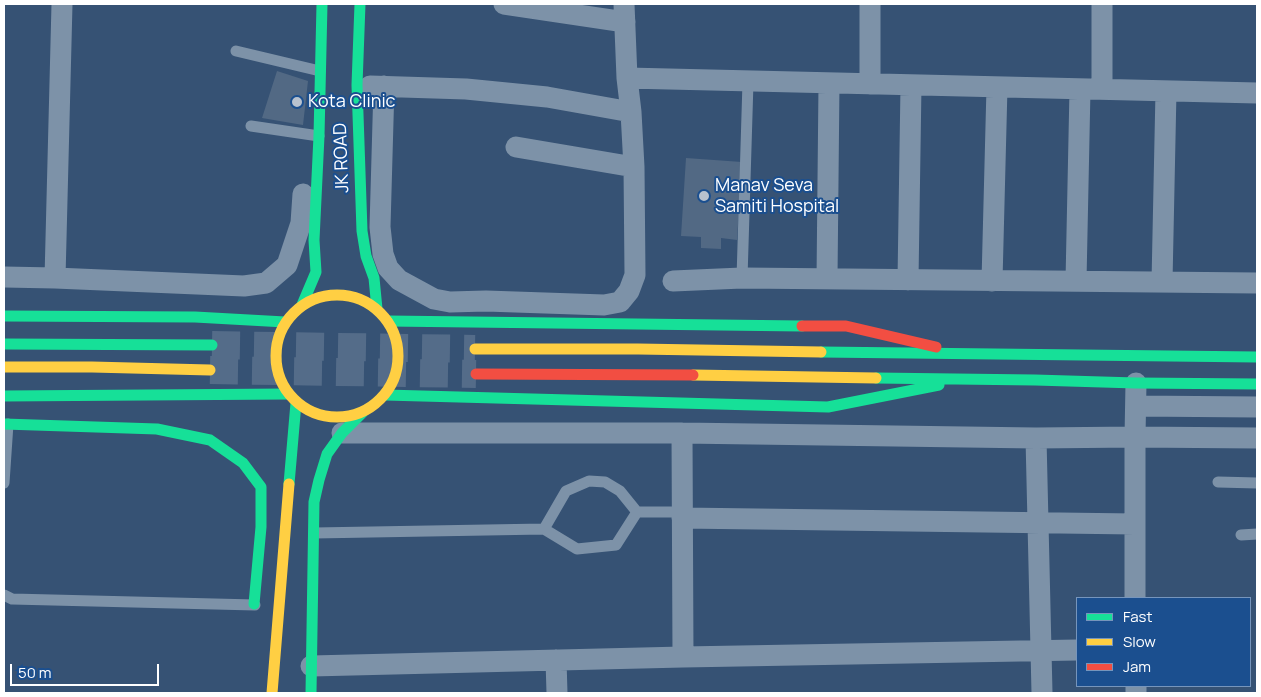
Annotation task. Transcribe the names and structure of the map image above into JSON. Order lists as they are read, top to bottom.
{
  "streets": {
    "street": ["JK ROAD"]
  },
  "places": ["Kota Clinic", "Manav Seva Samiti Hospital"],
  "legend": ["Fast", "Slow", "Jam"],
  "scale_bar": "50 m"
}
